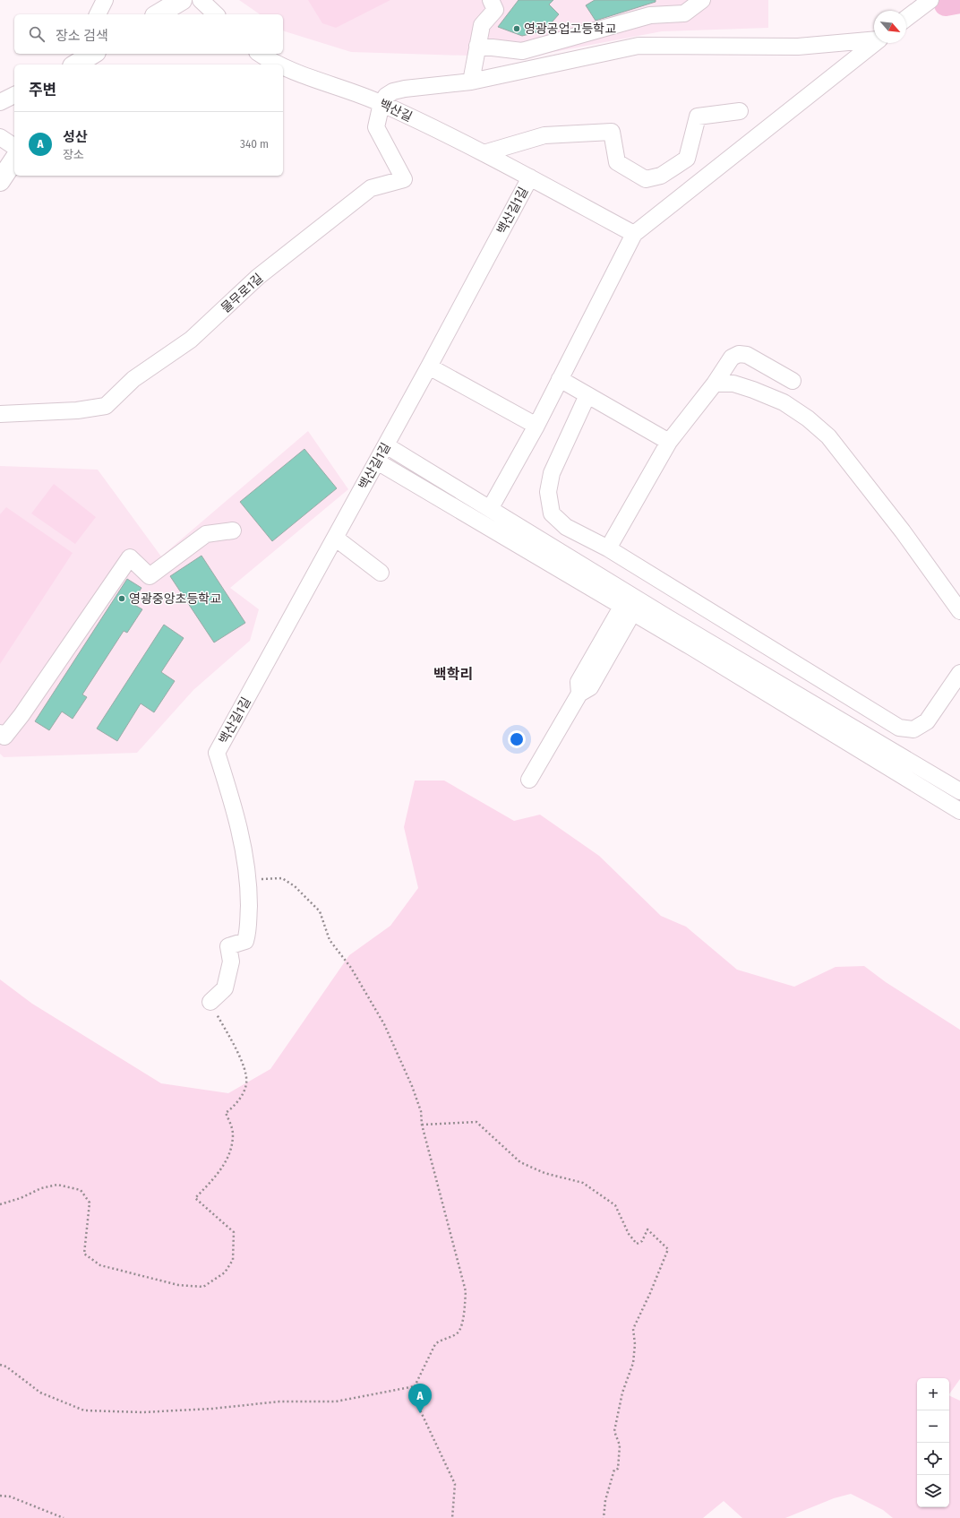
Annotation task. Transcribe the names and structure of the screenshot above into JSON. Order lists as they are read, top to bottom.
{
  "streets": {
    "street": ["백산길", "백산길1길", "물무로1길"]
  },
  "crossings": [
    ["백산길", "백산길1길"],
    ["백산길", "물무로1길"]
  ],
  "districts": ["백학리"],
  "places": ["영광공업고등학교", "영광중앙초등학교"],
  "north": "bottom right",
  "page": {
    "search": "장소 검색",
    "heading": "주변",
    "list": [
      {
        "mark": "A",
        "name": "성산",
        "note": "장소",
        "value": "340 m"
      }
    ],
    "map_buttons": ["+", "−"],
    "pins": "A"
  }
}
